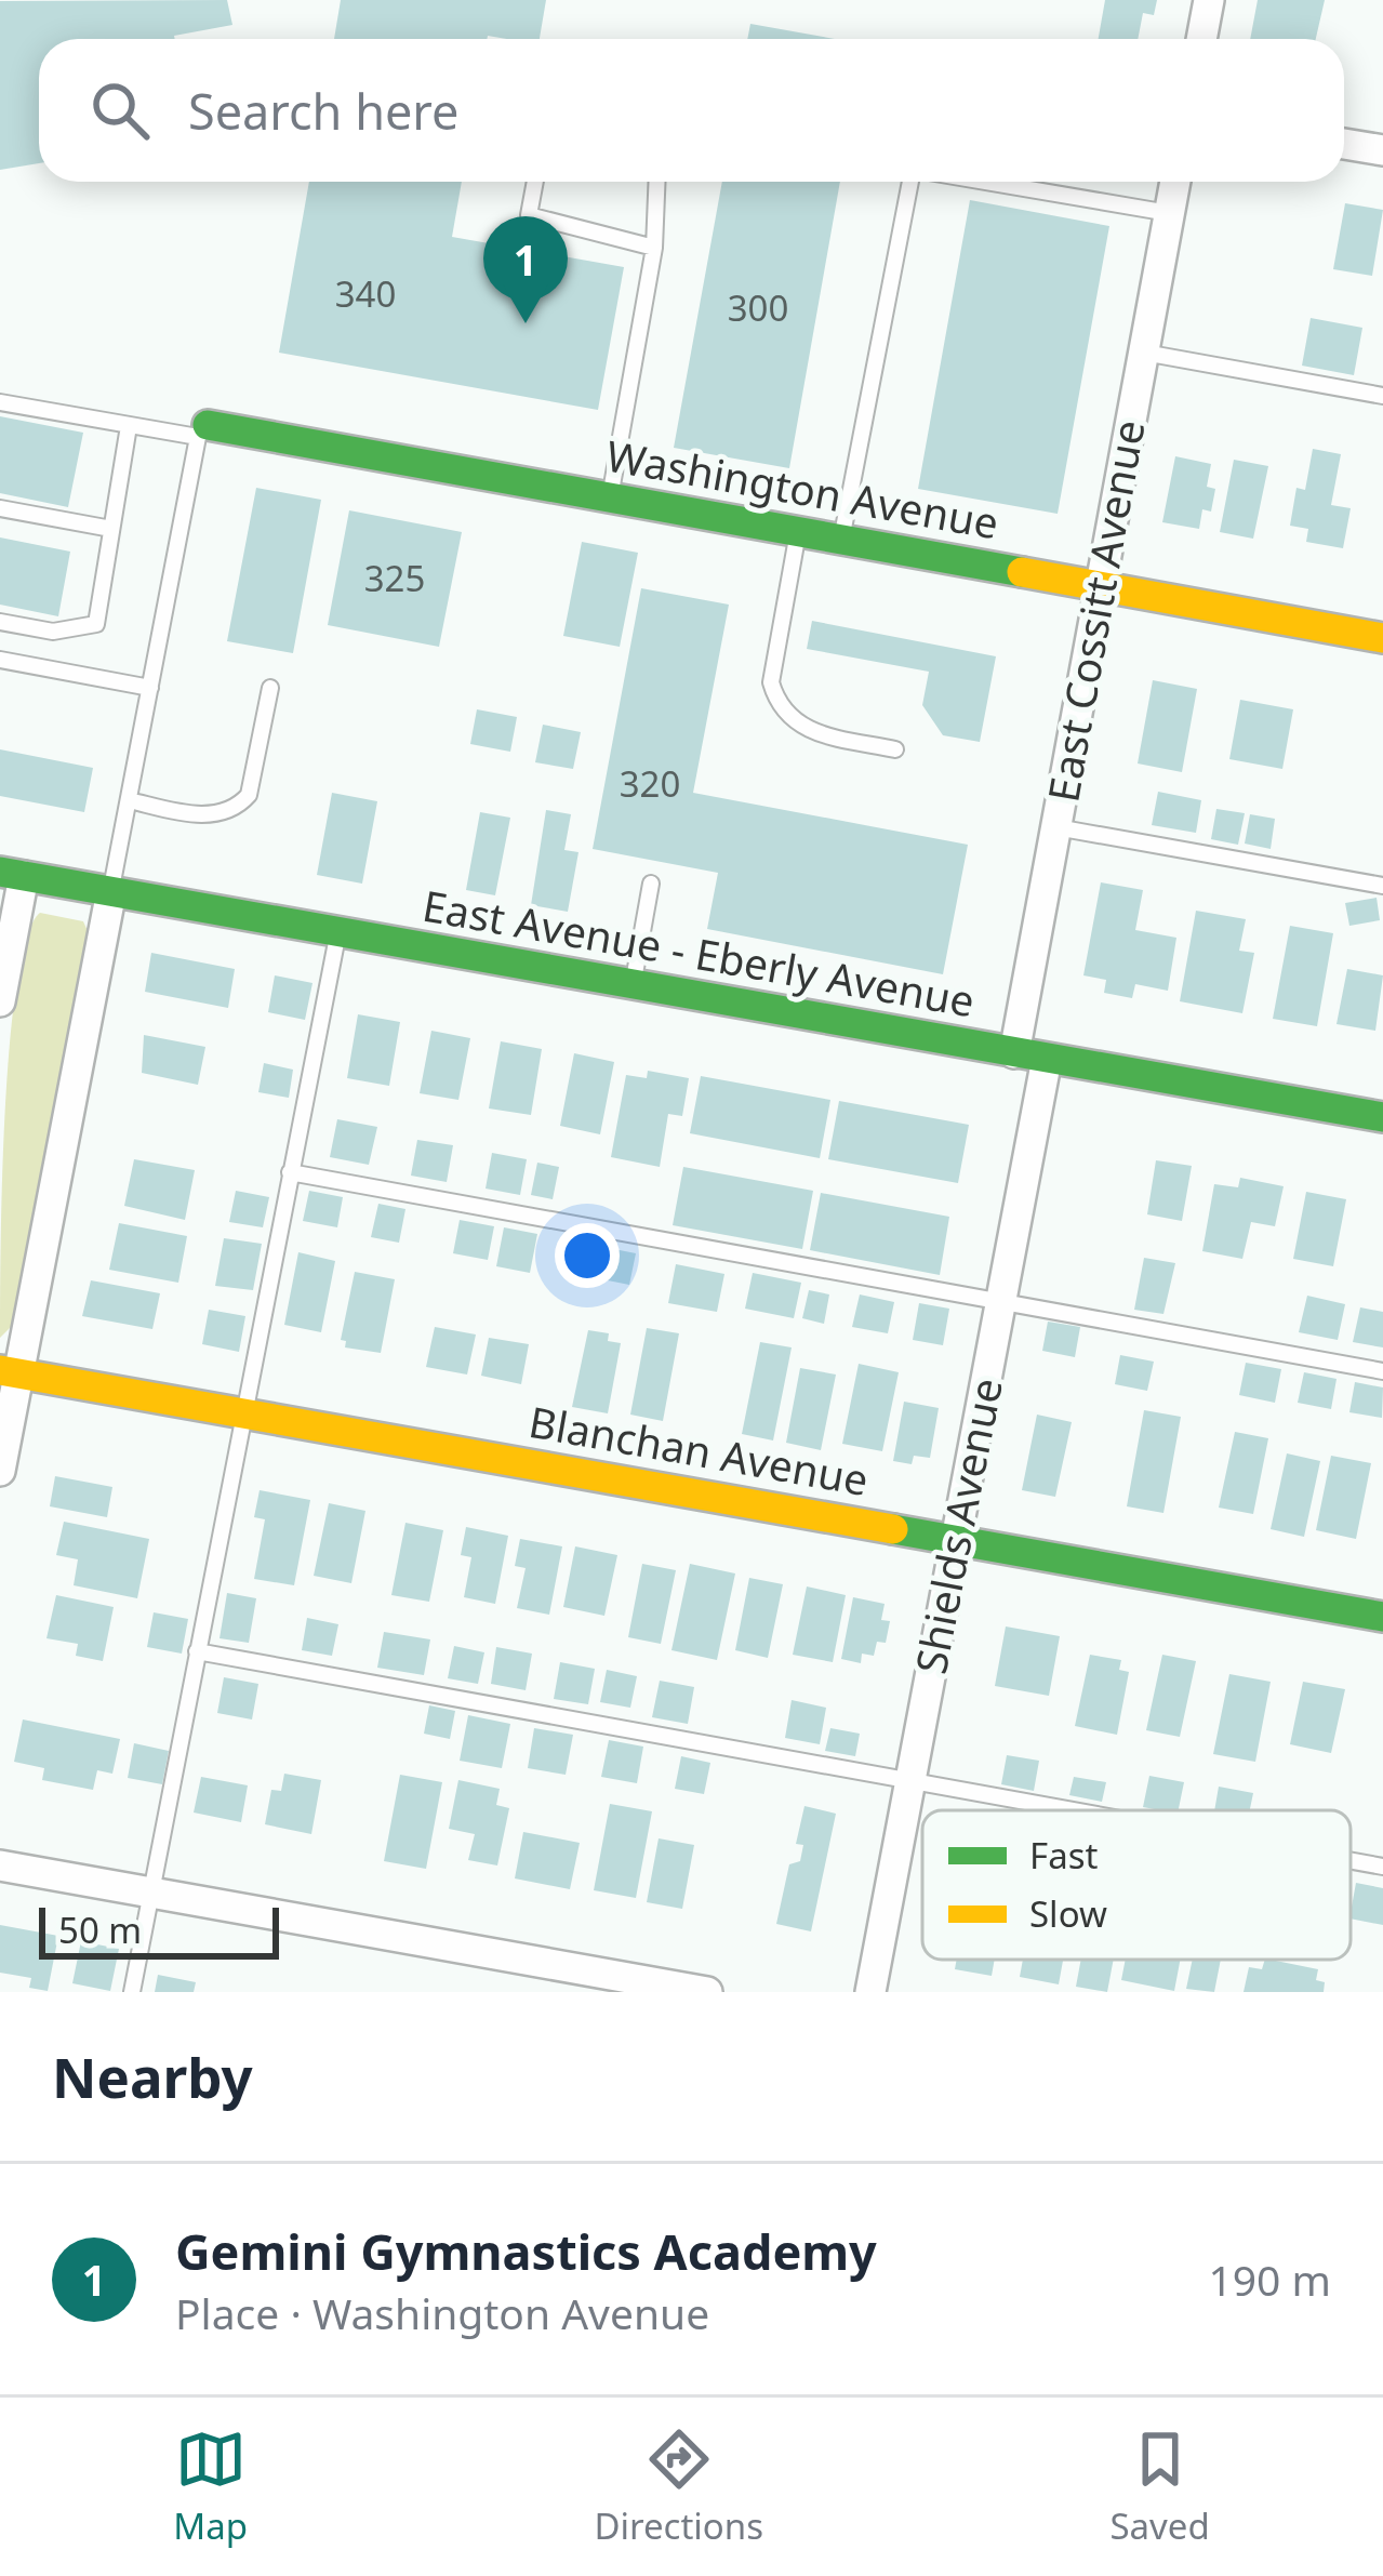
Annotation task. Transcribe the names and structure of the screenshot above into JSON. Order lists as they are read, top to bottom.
{
  "streets": {
    "street": [
      "Washington Avenue",
      "East Cossitt Avenue",
      "East Avenue - Eberly Avenue",
      "Blanchan Avenue",
      "Shields Avenue"
    ]
  },
  "crossings": [
    ["Washington Avenue", "East Cossitt Avenue"],
    ["East Cossitt Avenue", "East Avenue - Eberly Avenue"],
    ["East Avenue - Eberly Avenue", "Shields Avenue"],
    ["Blanchan Avenue", "Shields Avenue"]
  ],
  "house_numbers": [
    "340",
    "300",
    "325",
    "320"
  ],
  "legend": ["Fast", "Slow"],
  "scale_bar": "50 m",
  "page": {
    "search": "Search here",
    "pins": "1",
    "scale": "50 m",
    "heading": "Nearby",
    "list": [
      {
        "mark": "1",
        "name": "Gemini Gymnastics Academy",
        "note": "Place · Washington Avenue",
        "value": "190 m"
      }
    ],
    "nav": ["Map", "Directions", "Saved"]
  }
}
